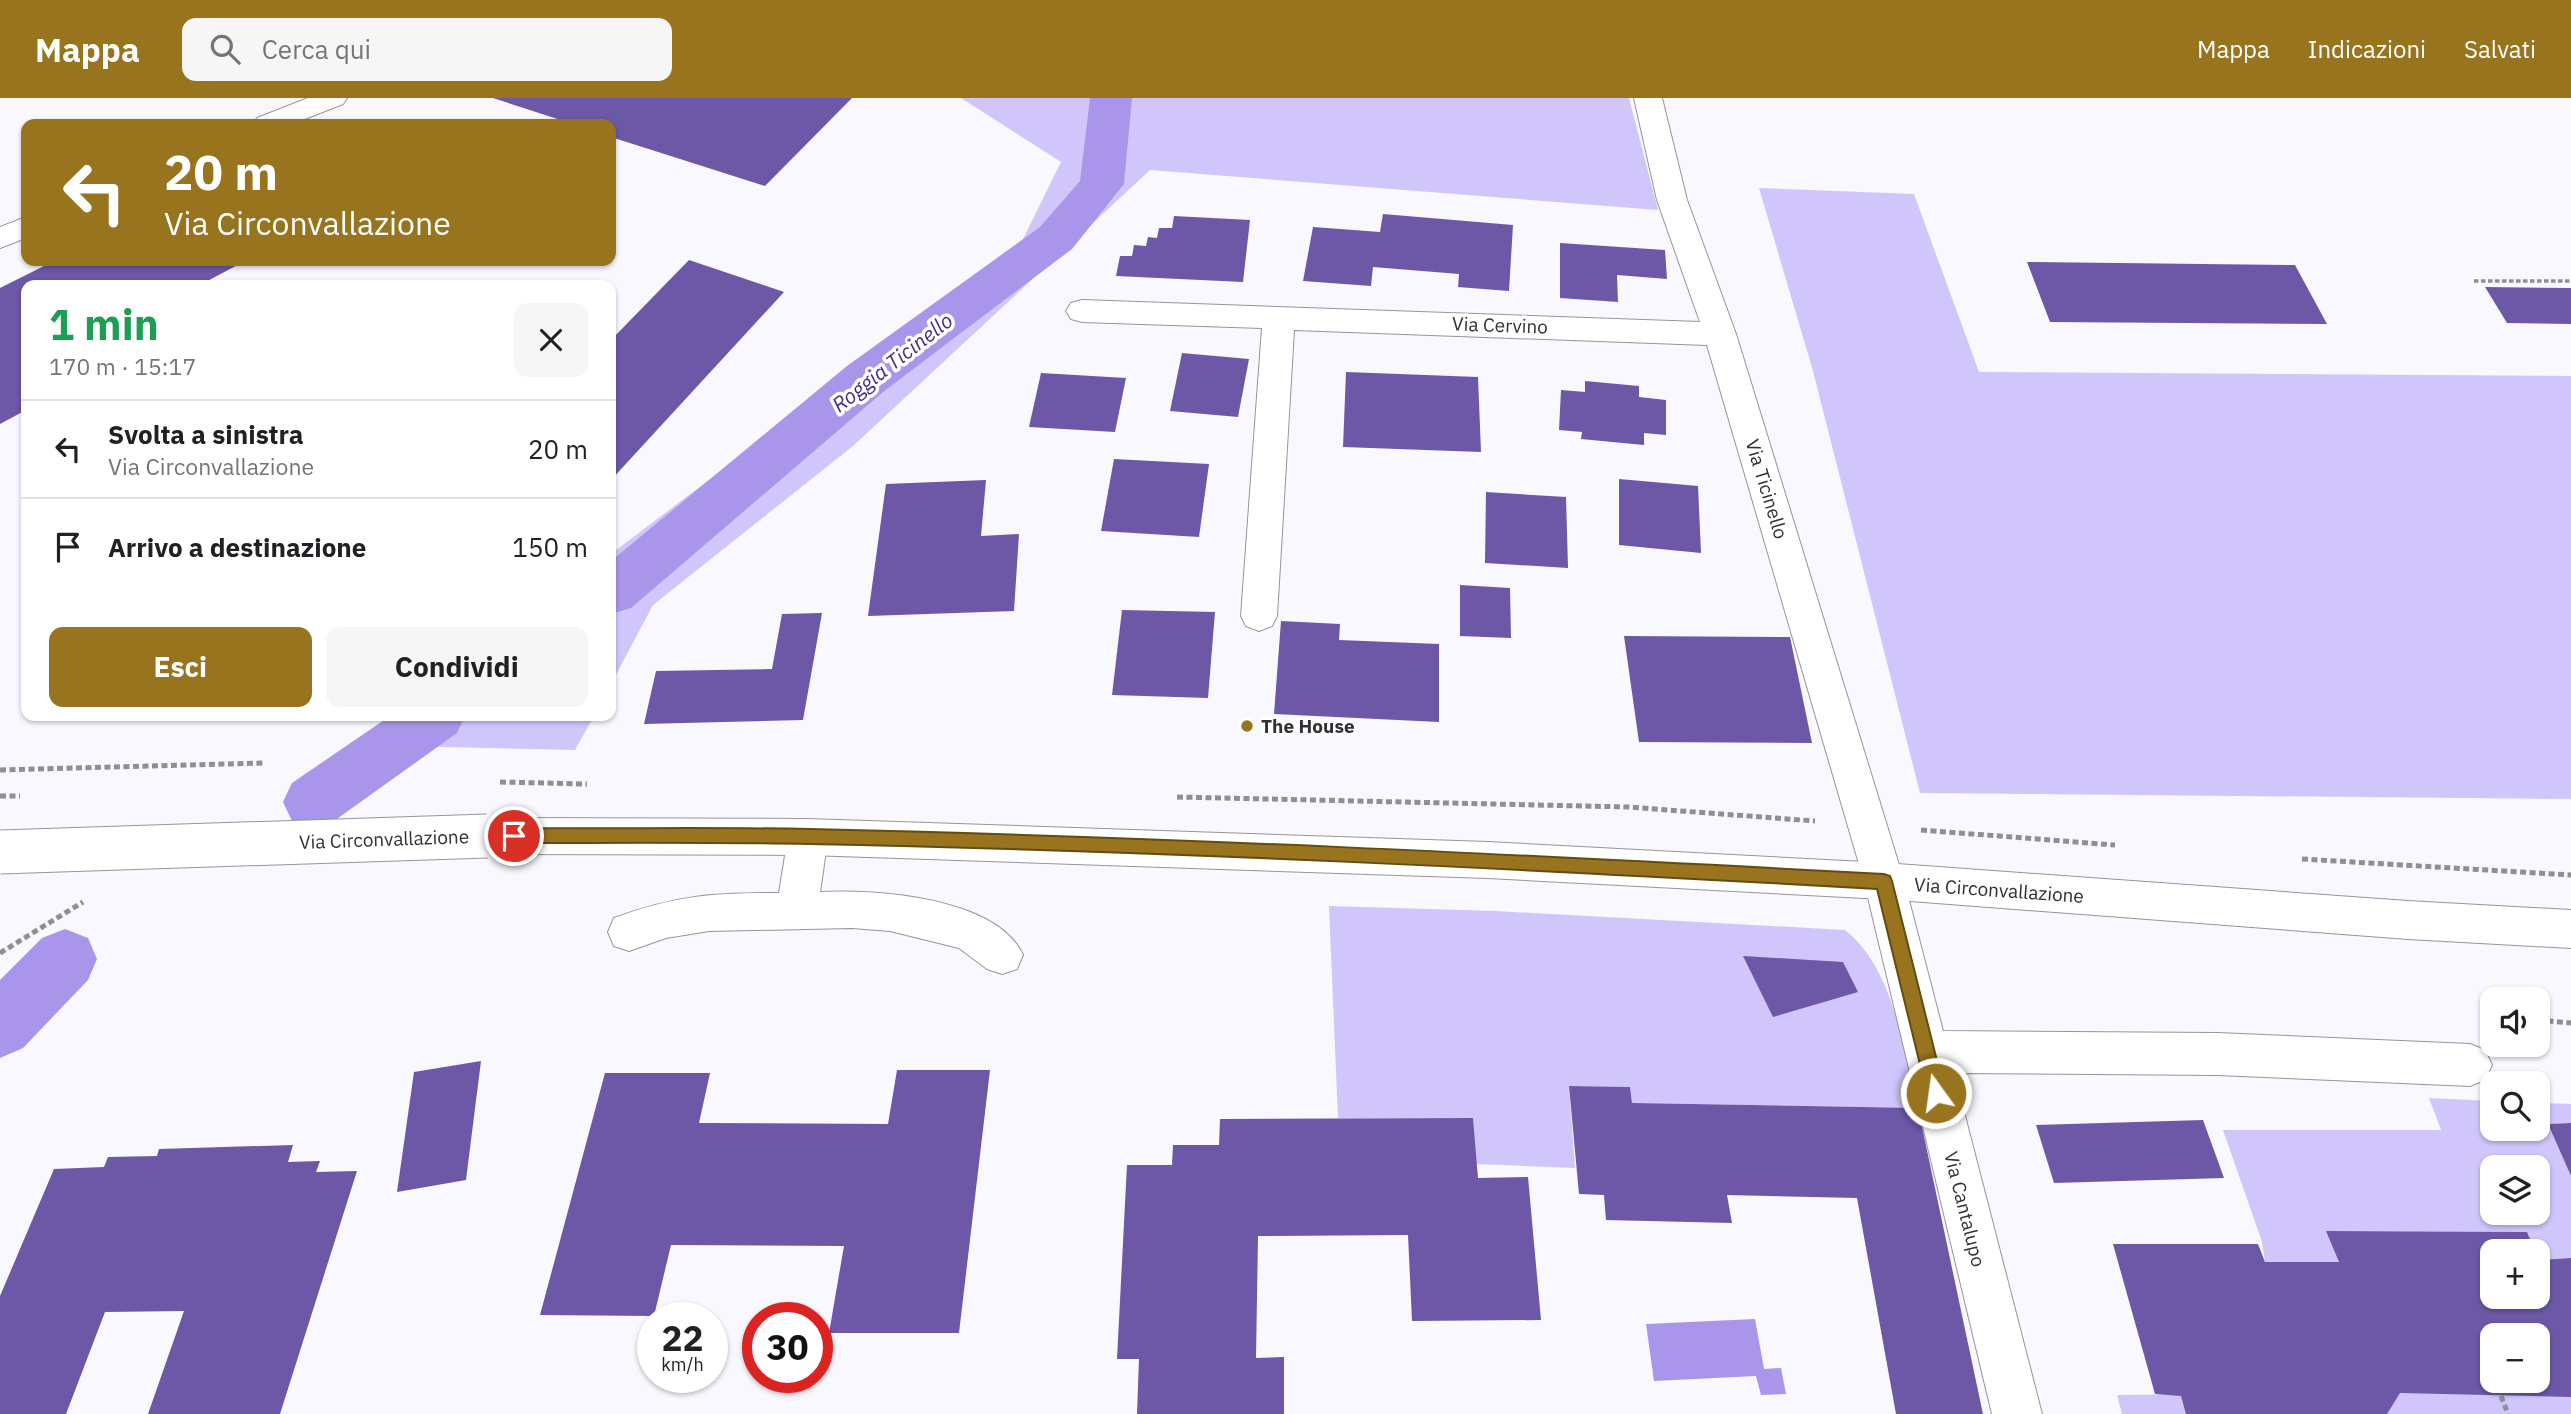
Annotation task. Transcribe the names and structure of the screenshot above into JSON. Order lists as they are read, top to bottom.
{
  "streets": {
    "street": [
      "Via Cervino",
      "Via Ticinello",
      "Via Circonvallazione",
      "Via Cantalupo"
    ]
  },
  "crossings": [
    ["Via Cervino", "Via Ticinello"],
    ["Via Ticinello", "Via Circonvallazione"],
    ["Via Ticinello", "Via Cantalupo"],
    ["Via Circonvallazione", "Via Cantalupo"]
  ],
  "water": ["Roggia Ticinello"],
  "places": ["The House"],
  "page": {
    "header": "Mappa",
    "search": "Cerca qui",
    "nav": ["Mappa", "Indicazioni", "Salvati"],
    "turn": ["20 m", "Via Circonvallazione"],
    "heading": ["1 min", "170 m · 15:17"],
    "list": [
      {
        "name": "Svolta a sinistra",
        "note": "Via Circonvallazione",
        "value": "20 m"
      },
      {
        "name": "Arrivo a destinazione",
        "value": "150 m"
      }
    ],
    "buttons": ["Esci", "Condividi"],
    "map_buttons": ["+", "−"],
    "speed": "22 km/h",
    "limit": "30"
  }
}
